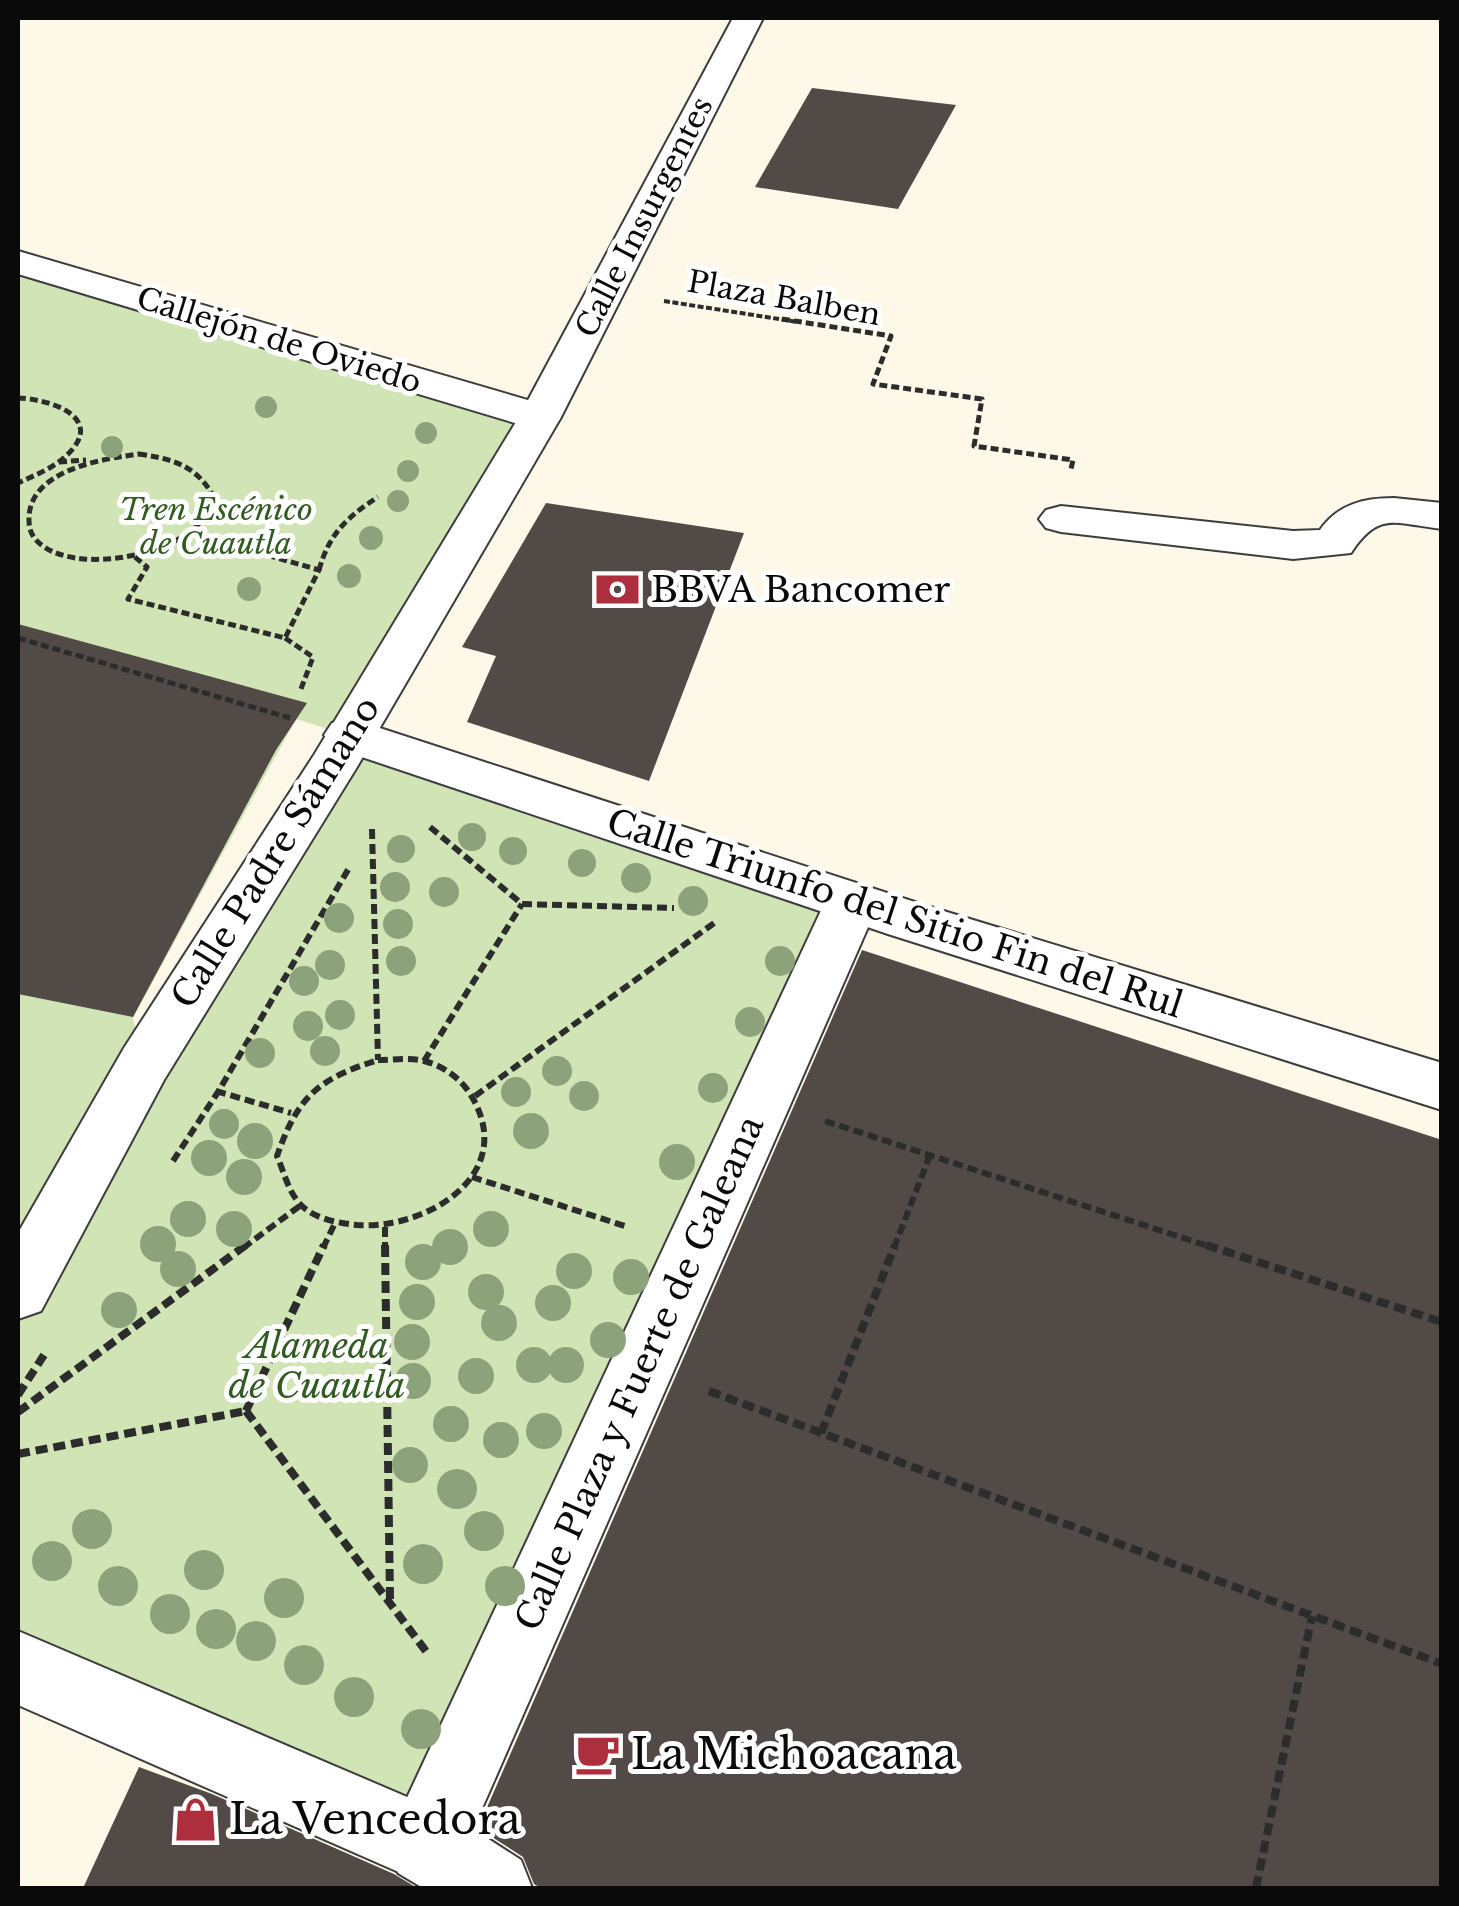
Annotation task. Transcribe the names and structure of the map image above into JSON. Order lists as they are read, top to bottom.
{
  "streets": {
    "street": [
      "Calle Insurgentes",
      "Callejón de Oviedo",
      "Calle Padre Sámano",
      "Calle Triunfo del Sitio Fin del Rul",
      "Calle Plaza y Fuerte de Galeana"
    ],
    "path": ["Plaza Balben"]
  },
  "crossings": [
    ["Calle Insurgentes", "Plaza Balben"],
    ["Calle Insurgentes", "Callejón de Oviedo"],
    ["Calle Insurgentes", "Calle Padre Sámano"],
    ["Callejón de Oviedo", "Calle Padre Sámano"],
    ["Calle Padre Sámano", "Calle Triunfo del Sitio Fin del Rul"],
    ["Calle Triunfo del Sitio Fin del Rul", "Calle Plaza y Fuerte de Galeana"]
  ],
  "parks": ["Tren Escénico de Cuautla", "Alameda de Cuautla"],
  "places": {
    "bank": ["BBVA Bancomer"],
    "cafe": ["La Michoacana"],
    "shop": ["La Vencedora"]
  }
}
